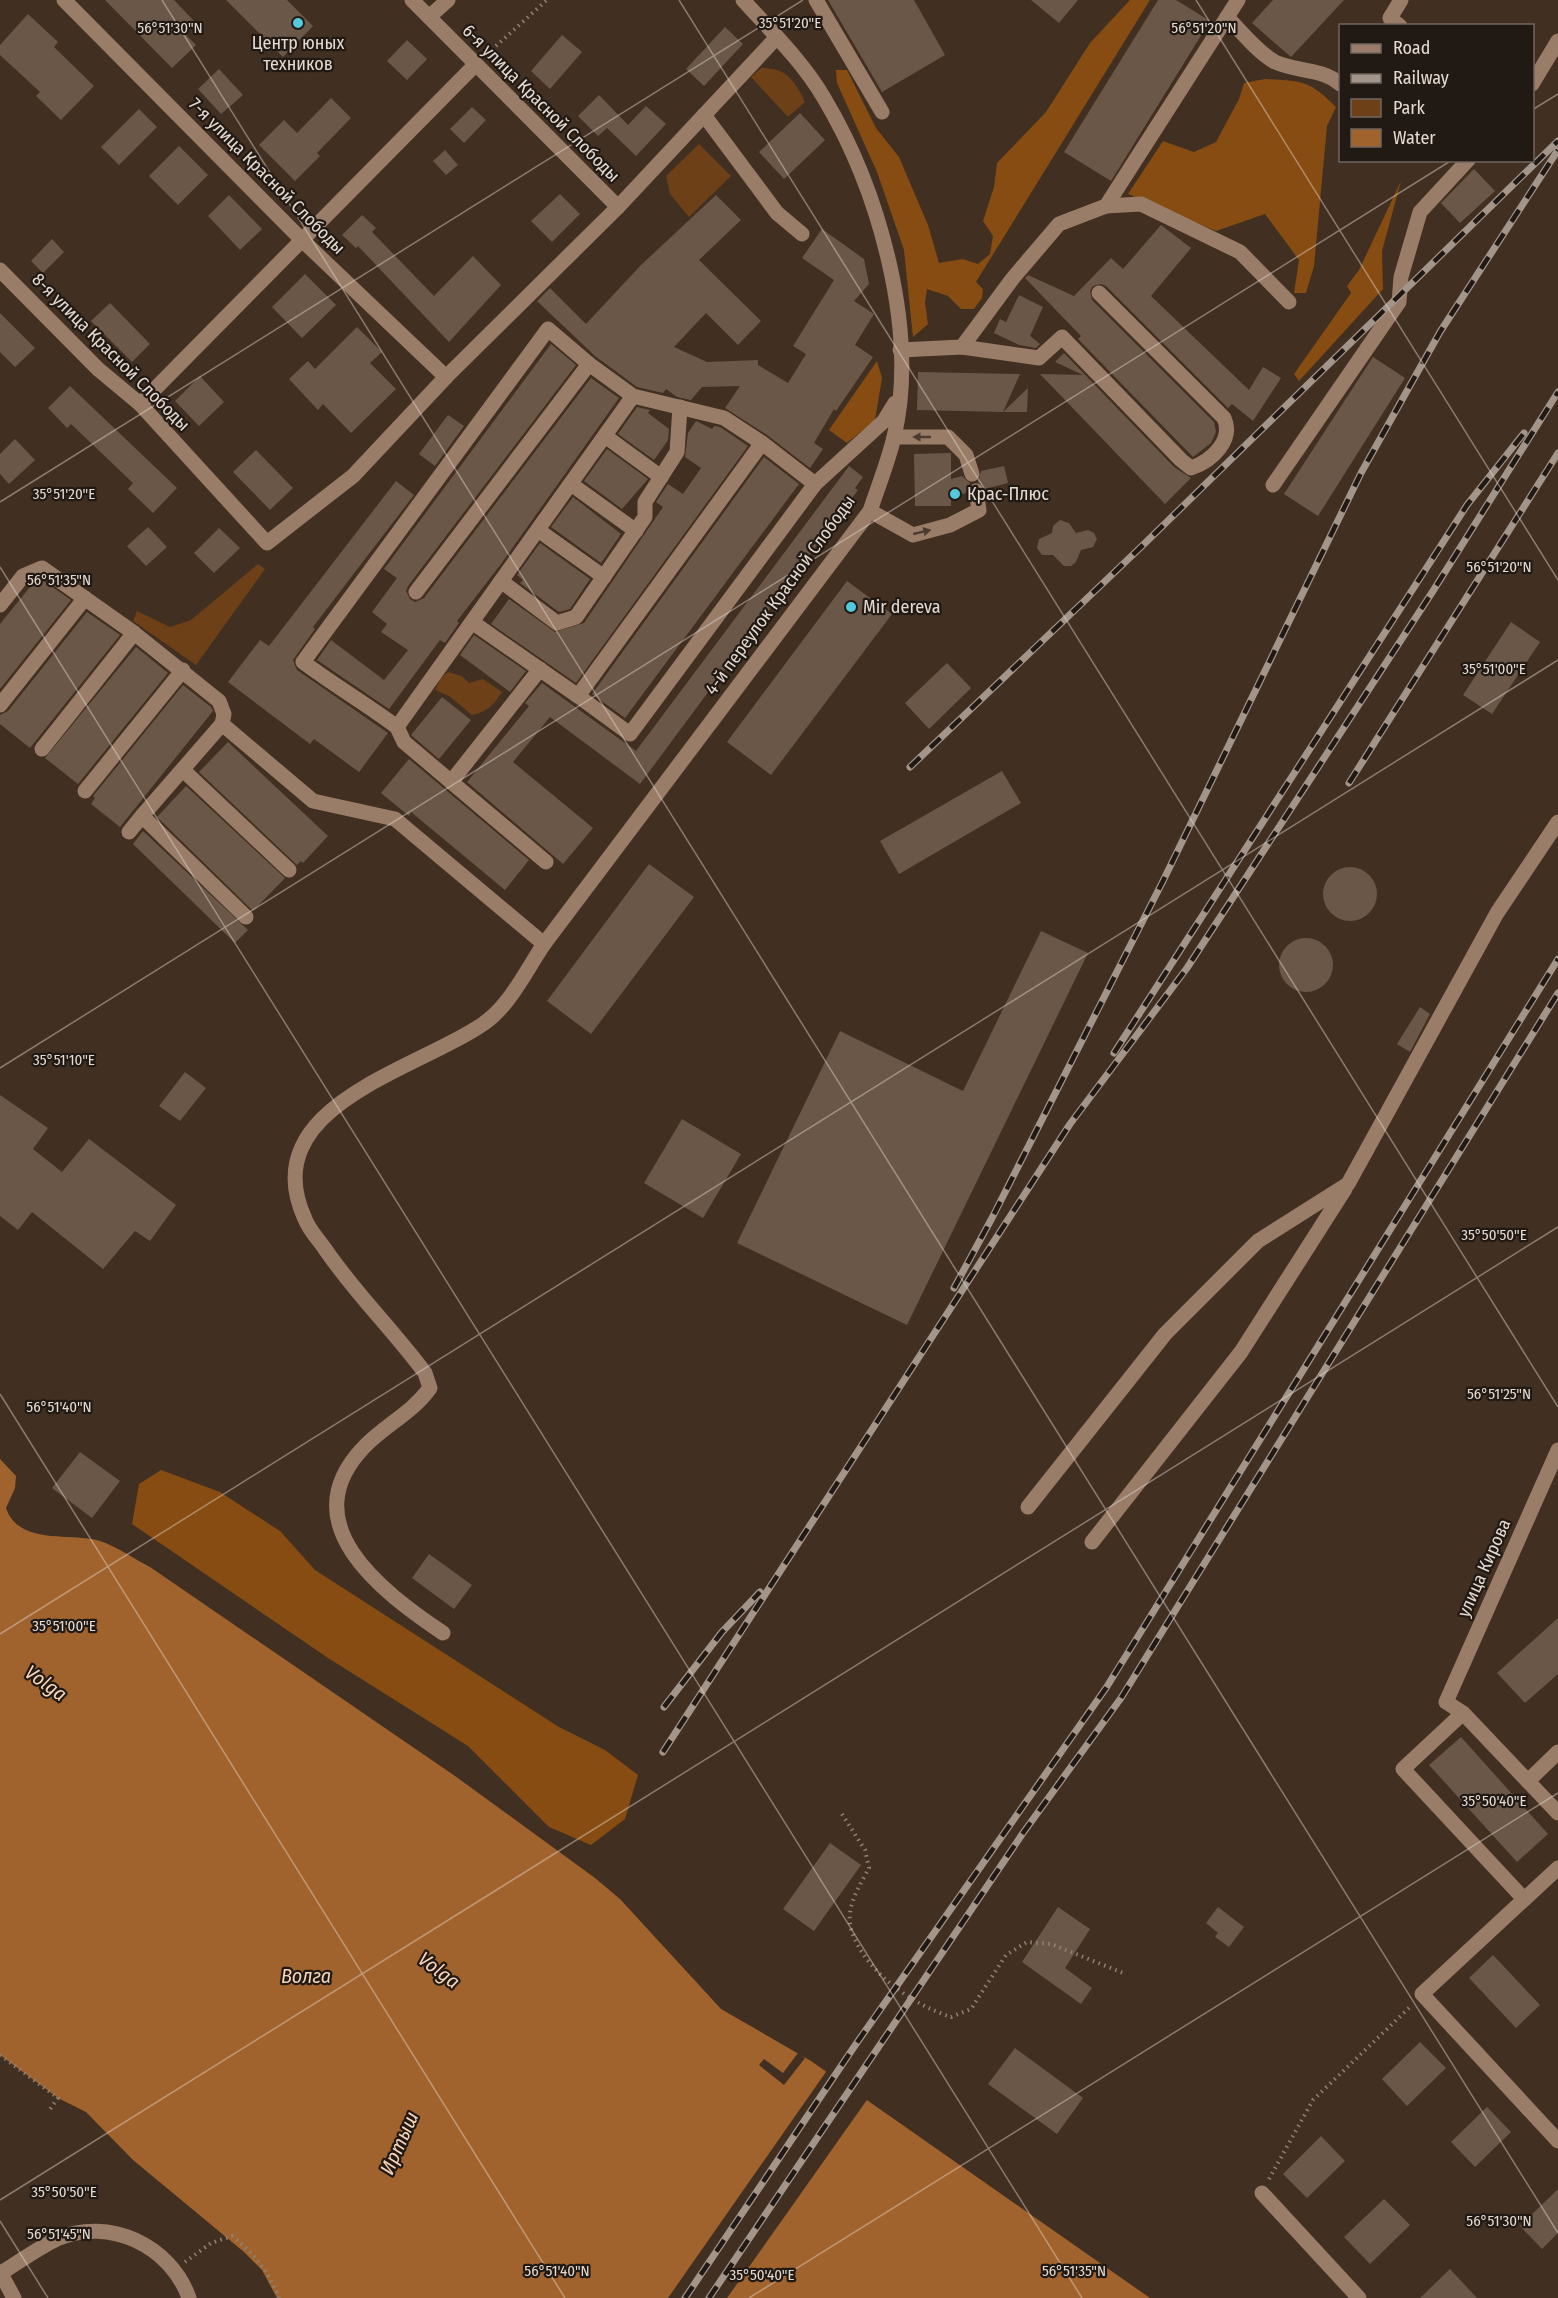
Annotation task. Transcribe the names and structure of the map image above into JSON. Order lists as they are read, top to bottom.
{
  "streets": {
    "street": [
      "6-я улица Красной Слободы",
      "7-я улица Красной Слободы",
      "8-я улица Красной Слободы",
      "4-й переулок Красной Слободы",
      "улица Кирова"
    ]
  },
  "crossings": [
    ["7-я улица Красной Слободы", "8-я улица Красной Слободы"]
  ],
  "water": ["Volga", "Волга", "Иртыш"],
  "places": ["Центр юных техников", "Крас-Плюс", "Mir dereva"],
  "legend": [
    "Road",
    "Railway",
    "Park",
    "Water"
  ],
  "coordinates": [
    "35°51'20\"E",
    "56°51'20\"N",
    "56°51'30\"N",
    "56°51'35\"N",
    "35°51'00\"E",
    "35°51'10\"E",
    "35°50'50\"E",
    "56°51'25\"N",
    "56°51'40\"N",
    "35°50'40\"E",
    "56°51'45\"N"
  ]
}
